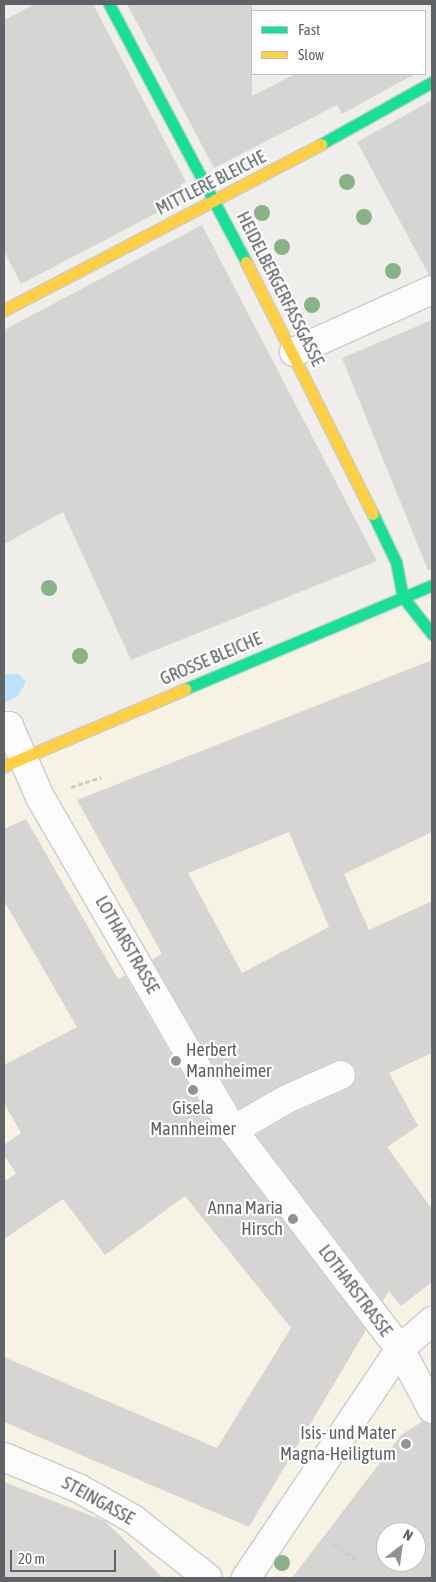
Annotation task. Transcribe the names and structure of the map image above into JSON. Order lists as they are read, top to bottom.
{
  "streets": {
    "street": [
      "MITTLERE BLEICHE",
      "HEIDELBERGERFASSGASSE",
      "GROSSE BLEICHE",
      "LOTHARSTRASSE",
      "STEINGASSE"
    ]
  },
  "crossings": [
    ["MITTLERE BLEICHE", "HEIDELBERGERFASSGASSE"],
    ["HEIDELBERGERFASSGASSE", "GROSSE BLEICHE"],
    ["GROSSE BLEICHE", "LOTHARSTRASSE"]
  ],
  "places": [
    "Herbert Mannheimer",
    "Gisela Mannheimer",
    "Anna Maria Hirsch",
    "Isis- und Mater Magna-Heiligtum"
  ],
  "legend": ["Fast", "Slow"],
  "scale_bar": "20 m",
  "north": "top right"
}
